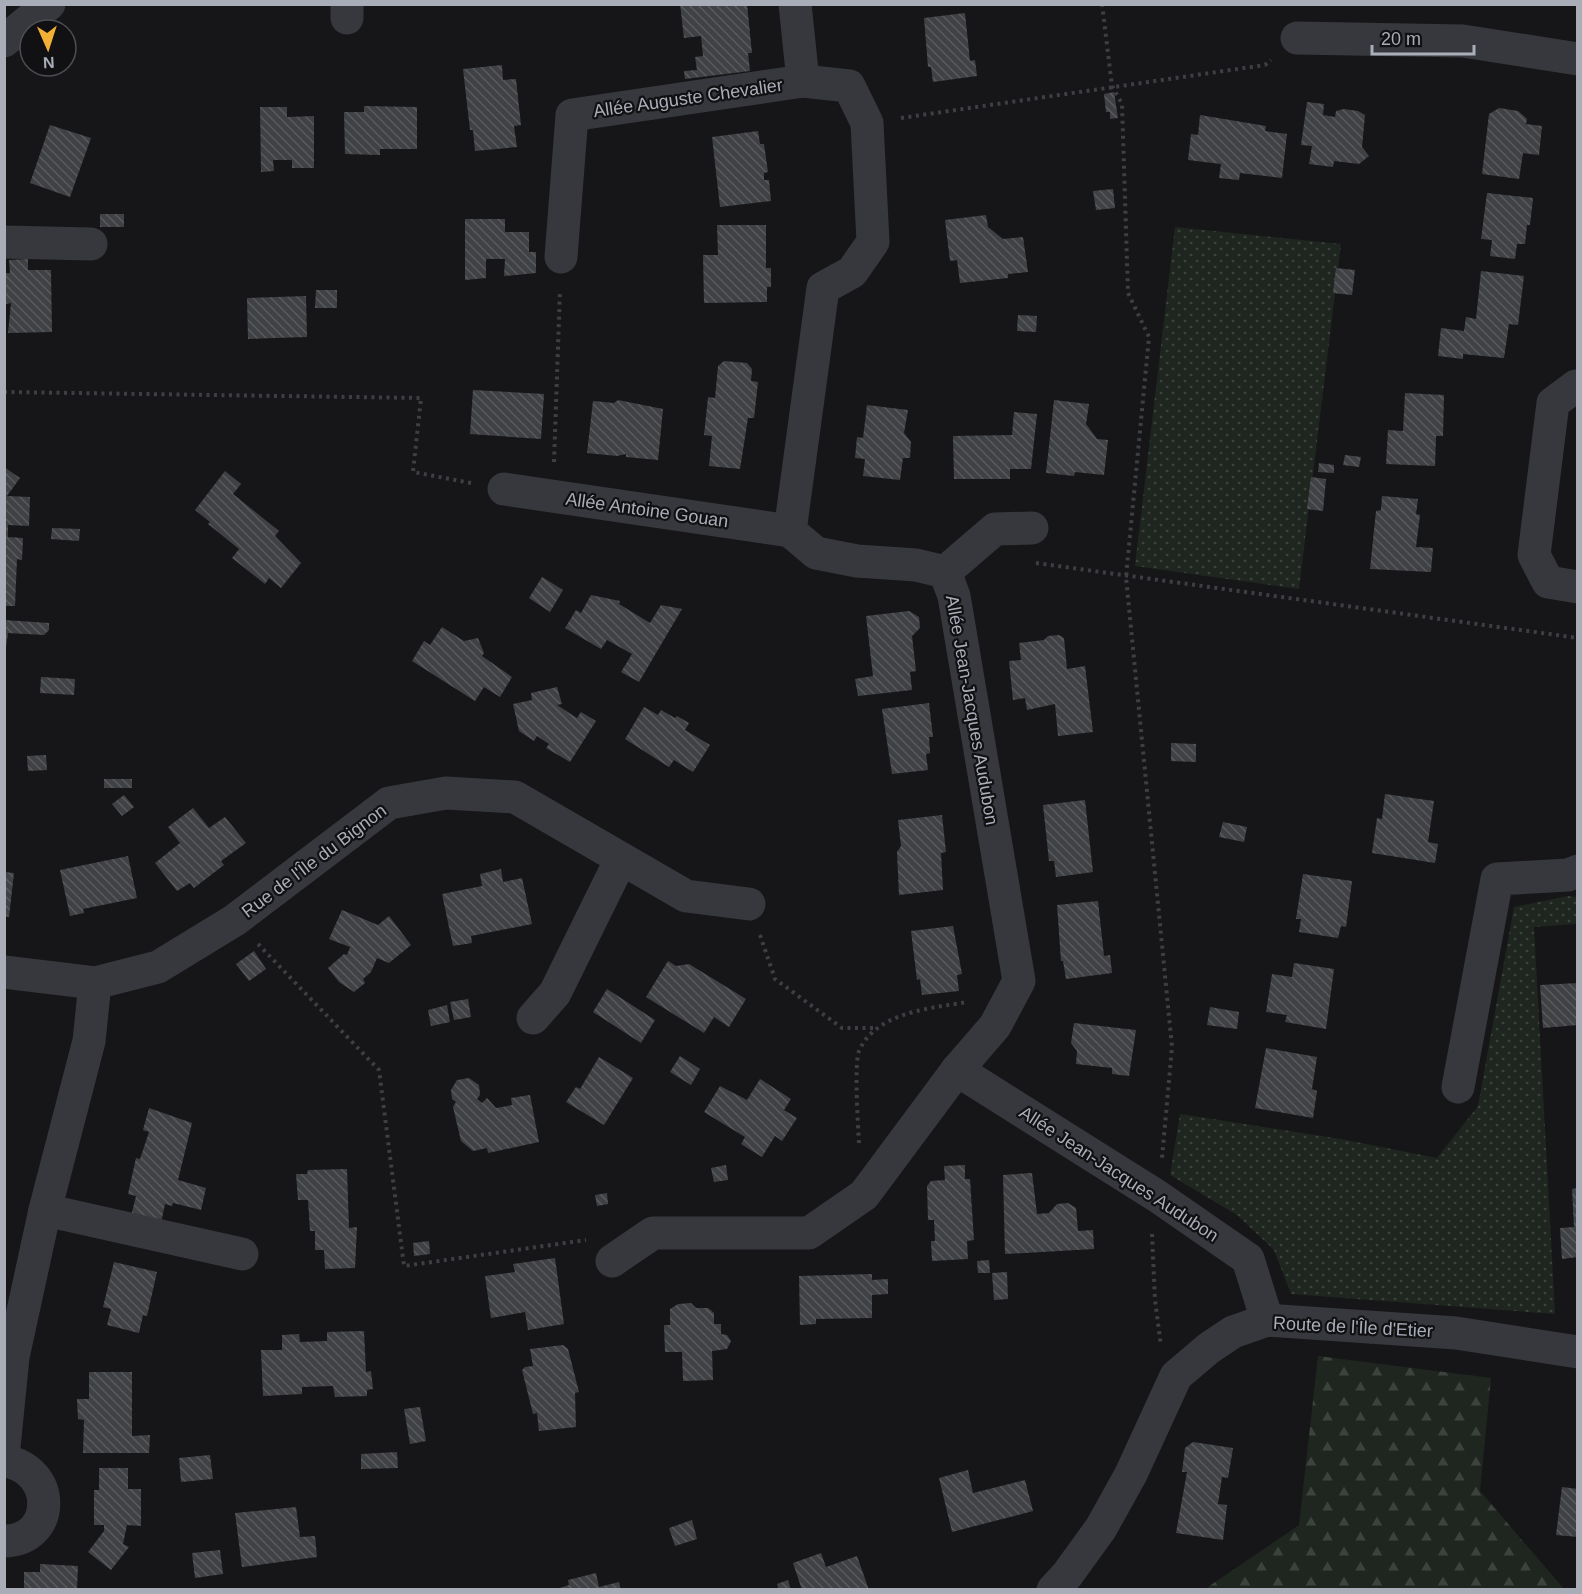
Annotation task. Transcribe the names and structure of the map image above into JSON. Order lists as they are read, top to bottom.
{
  "streets": {
    "street": [
      "Allée Auguste Chevalier",
      "Allée Antoine Gouan",
      "Allée Jean-Jacques Audubon",
      "Rue de l'Île du Bignon",
      "Route de l'Île d'Etier"
    ]
  },
  "crossings": [
    ["Allée Antoine Gouan", "Allée Jean-Jacques Audubon"],
    ["Allée Jean-Jacques Audubon", "Route de l'Île d'Etier"]
  ],
  "scale_bar": "20 m",
  "north": "bottom"
}
